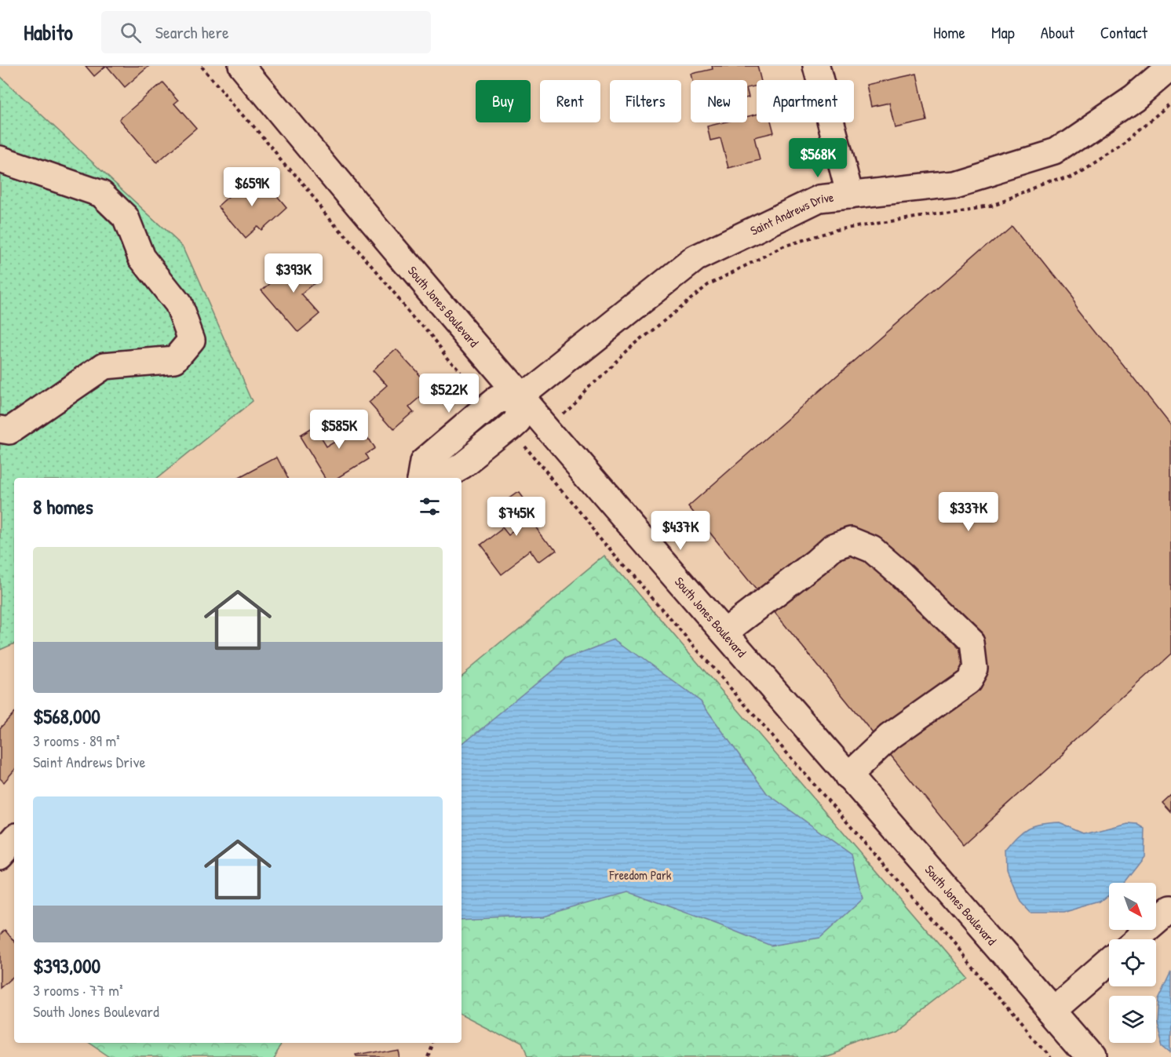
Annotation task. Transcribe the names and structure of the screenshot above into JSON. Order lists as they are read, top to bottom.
{
  "streets": {
    "street": ["Saint Andrews Drive", "South Jones Boulevard"]
  },
  "crossings": [
    ["Saint Andrews Drive", "South Jones Boulevard"]
  ],
  "parks": ["Freedom Park"],
  "north": "bottom right",
  "page": {
    "header": "Habito",
    "search": "Search here",
    "nav": [
      "Home",
      "Map",
      "About",
      "Contact"
    ],
    "chip": [
      "Buy",
      "Rent",
      "Filters",
      "New",
      "Apartment"
    ],
    "price": [
      "$568K",
      "$659K",
      "$393K",
      "$522K",
      "$585K",
      "$337K",
      "$745K",
      "$437K"
    ],
    "heading": "8 homes",
    "list": [
      {
        "name": "$568,000",
        "note": "3 rooms · 89 m² · Saint Andrews Drive"
      },
      {
        "name": "$393,000",
        "note": "3 rooms · 77 m² · South Jones Boulevard"
      }
    ]
  }
}
